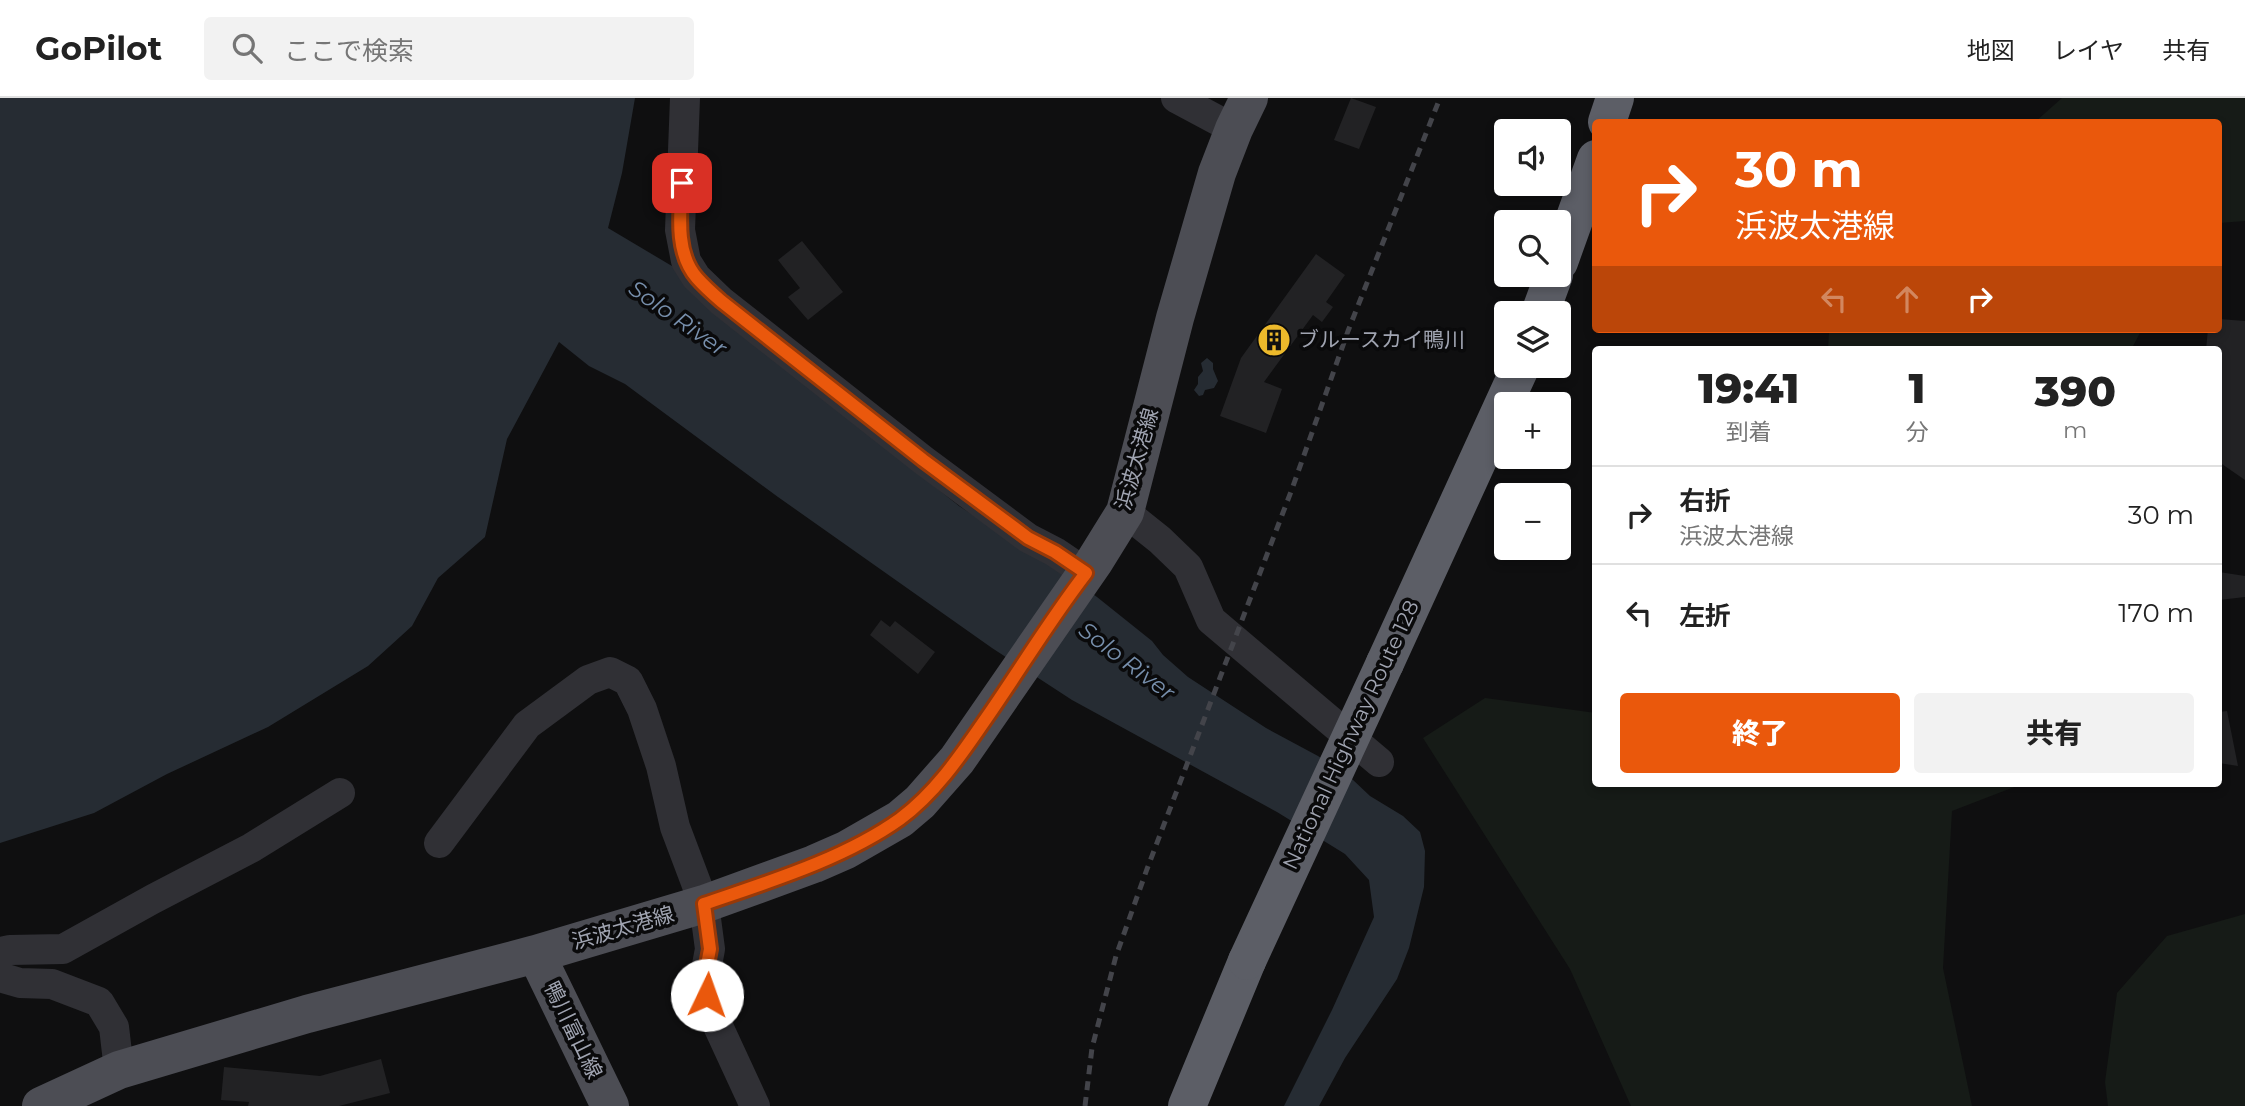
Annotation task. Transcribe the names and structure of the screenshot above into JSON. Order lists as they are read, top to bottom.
{
  "streets": {
    "highway": ["National Highway Route 128"],
    "main road": ["浜波太港線", "鴨川富山線"]
  },
  "crossings": [
    ["浜波太港線", "鴨川富山線"]
  ],
  "water": ["Solo River"],
  "places": {
    "building": ["ブルースカイ鴨川"]
  },
  "page": {
    "header": "GoPilot",
    "search": "ここで検索",
    "nav": ["地図", "レイヤ", "共有"],
    "map_buttons": ["+", "−"],
    "turn": ["30 m", "浜波太港線"],
    "eta": [
      "19:41",
      "到着",
      "1",
      "分",
      "390",
      "m"
    ],
    "list": [
      {
        "name": "右折",
        "note": "浜波太港線",
        "value": "30 m"
      },
      {
        "name": "左折",
        "value": "170 m"
      }
    ],
    "buttons": ["終了", "共有"]
  }
}
